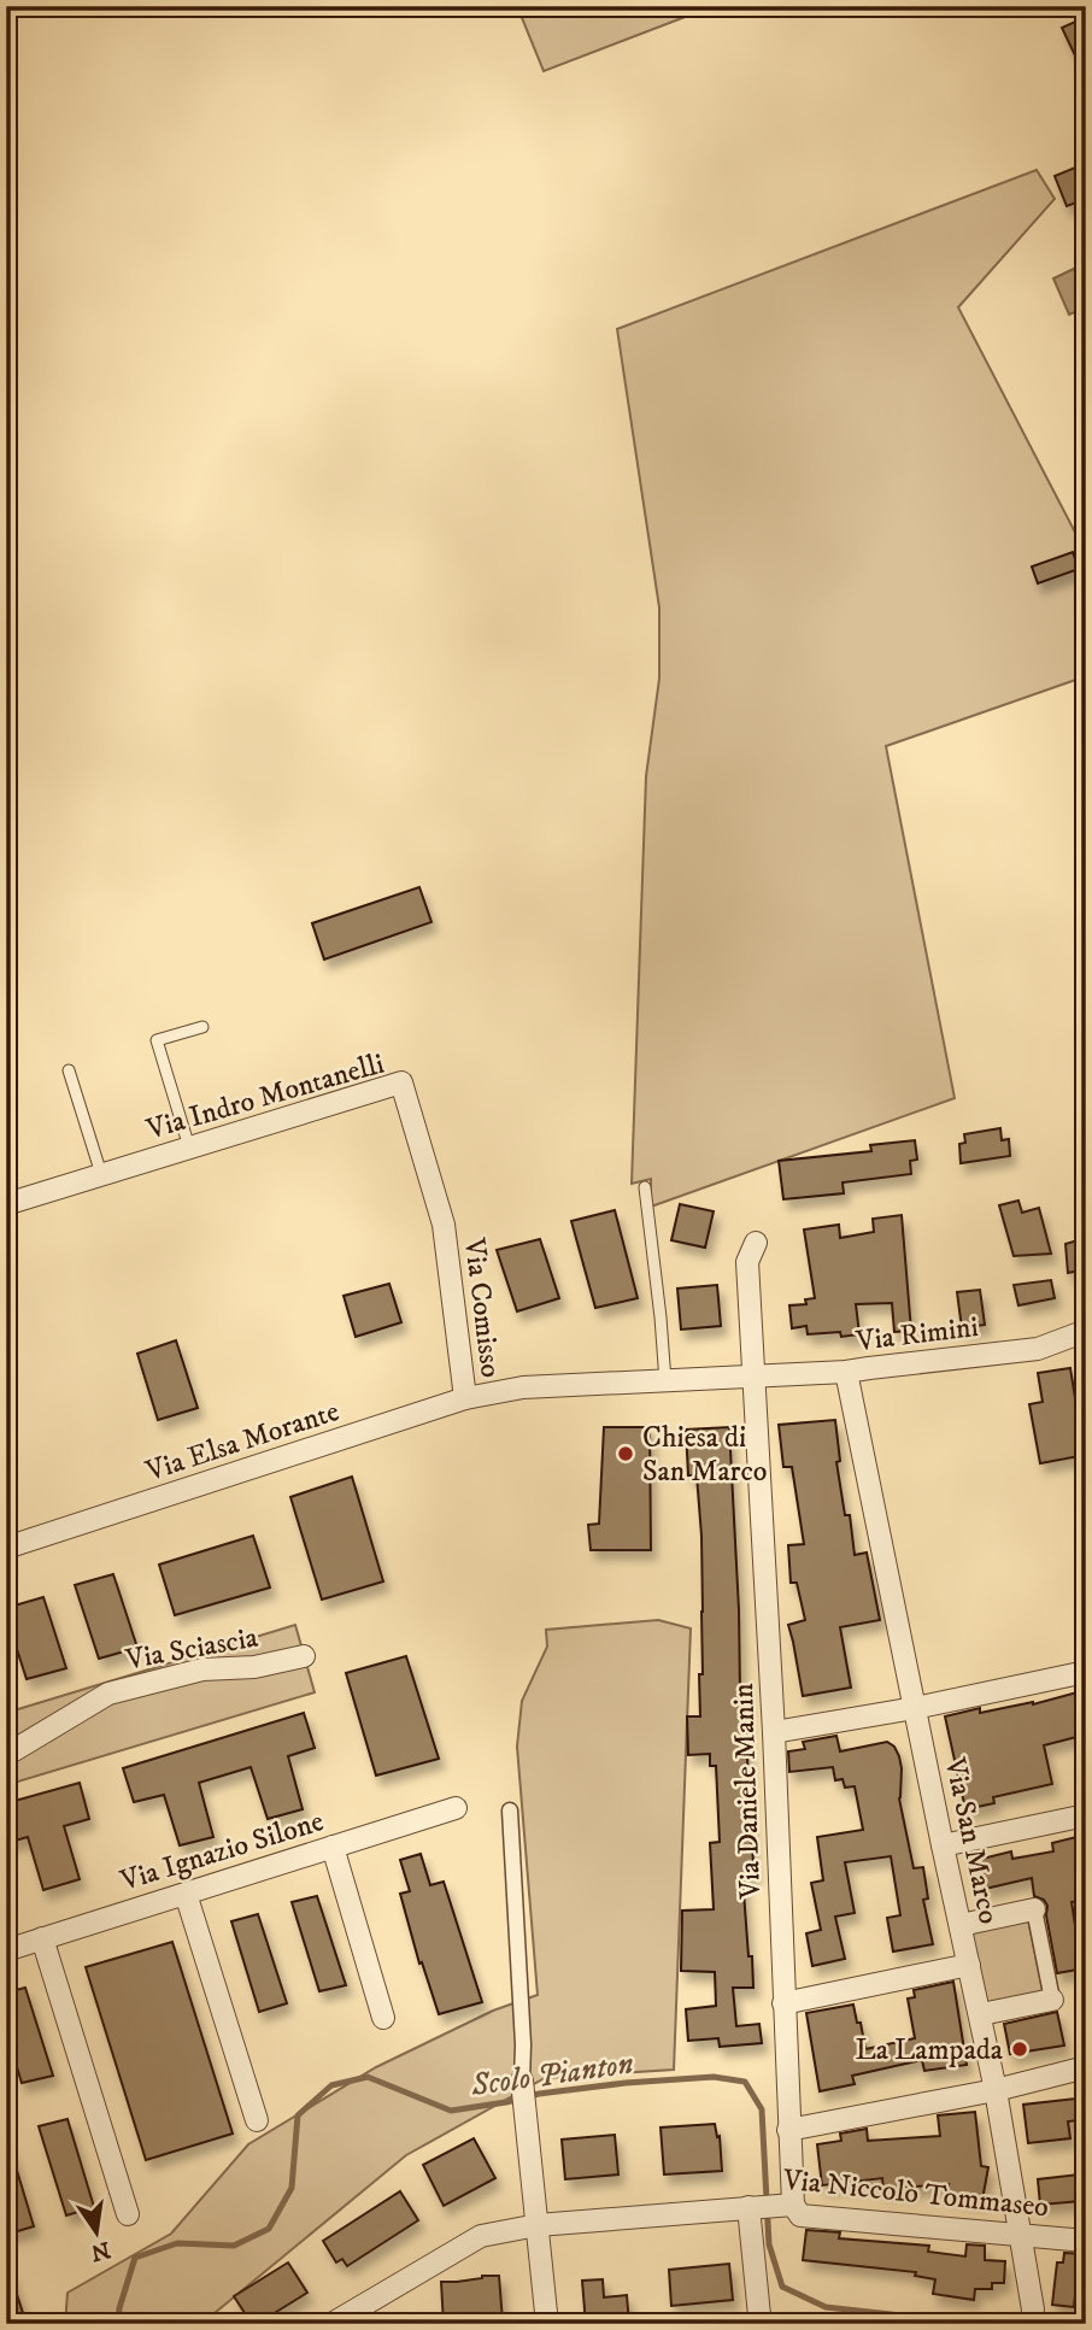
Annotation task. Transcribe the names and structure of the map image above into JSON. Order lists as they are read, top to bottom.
{
  "streets": {
    "street": [
      "Via Indro Montanelli",
      "Via Comisso",
      "Via Rimini",
      "Via Elsa Morante",
      "Via Sciascia",
      "Via Daniele Manin",
      "Via San Marco",
      "Via Ignazio Silone",
      "Via Niccolò Tommaseo"
    ]
  },
  "crossings": [
    ["Via Indro Montanelli", "Via Comisso"],
    ["Via Comisso", "Via Elsa Morante"],
    ["Via Rimini", "Via Elsa Morante"],
    ["Via Rimini", "Via Daniele Manin"],
    ["Via Rimini", "Via San Marco"],
    ["Via Daniele Manin", "Via Niccolò Tommaseo"],
    ["Via San Marco", "Via Niccolò Tommaseo"]
  ],
  "water": ["Scolo Pianton"],
  "places": ["Chiesa di San Marco", "La Lampada"],
  "north": "bottom"
}
